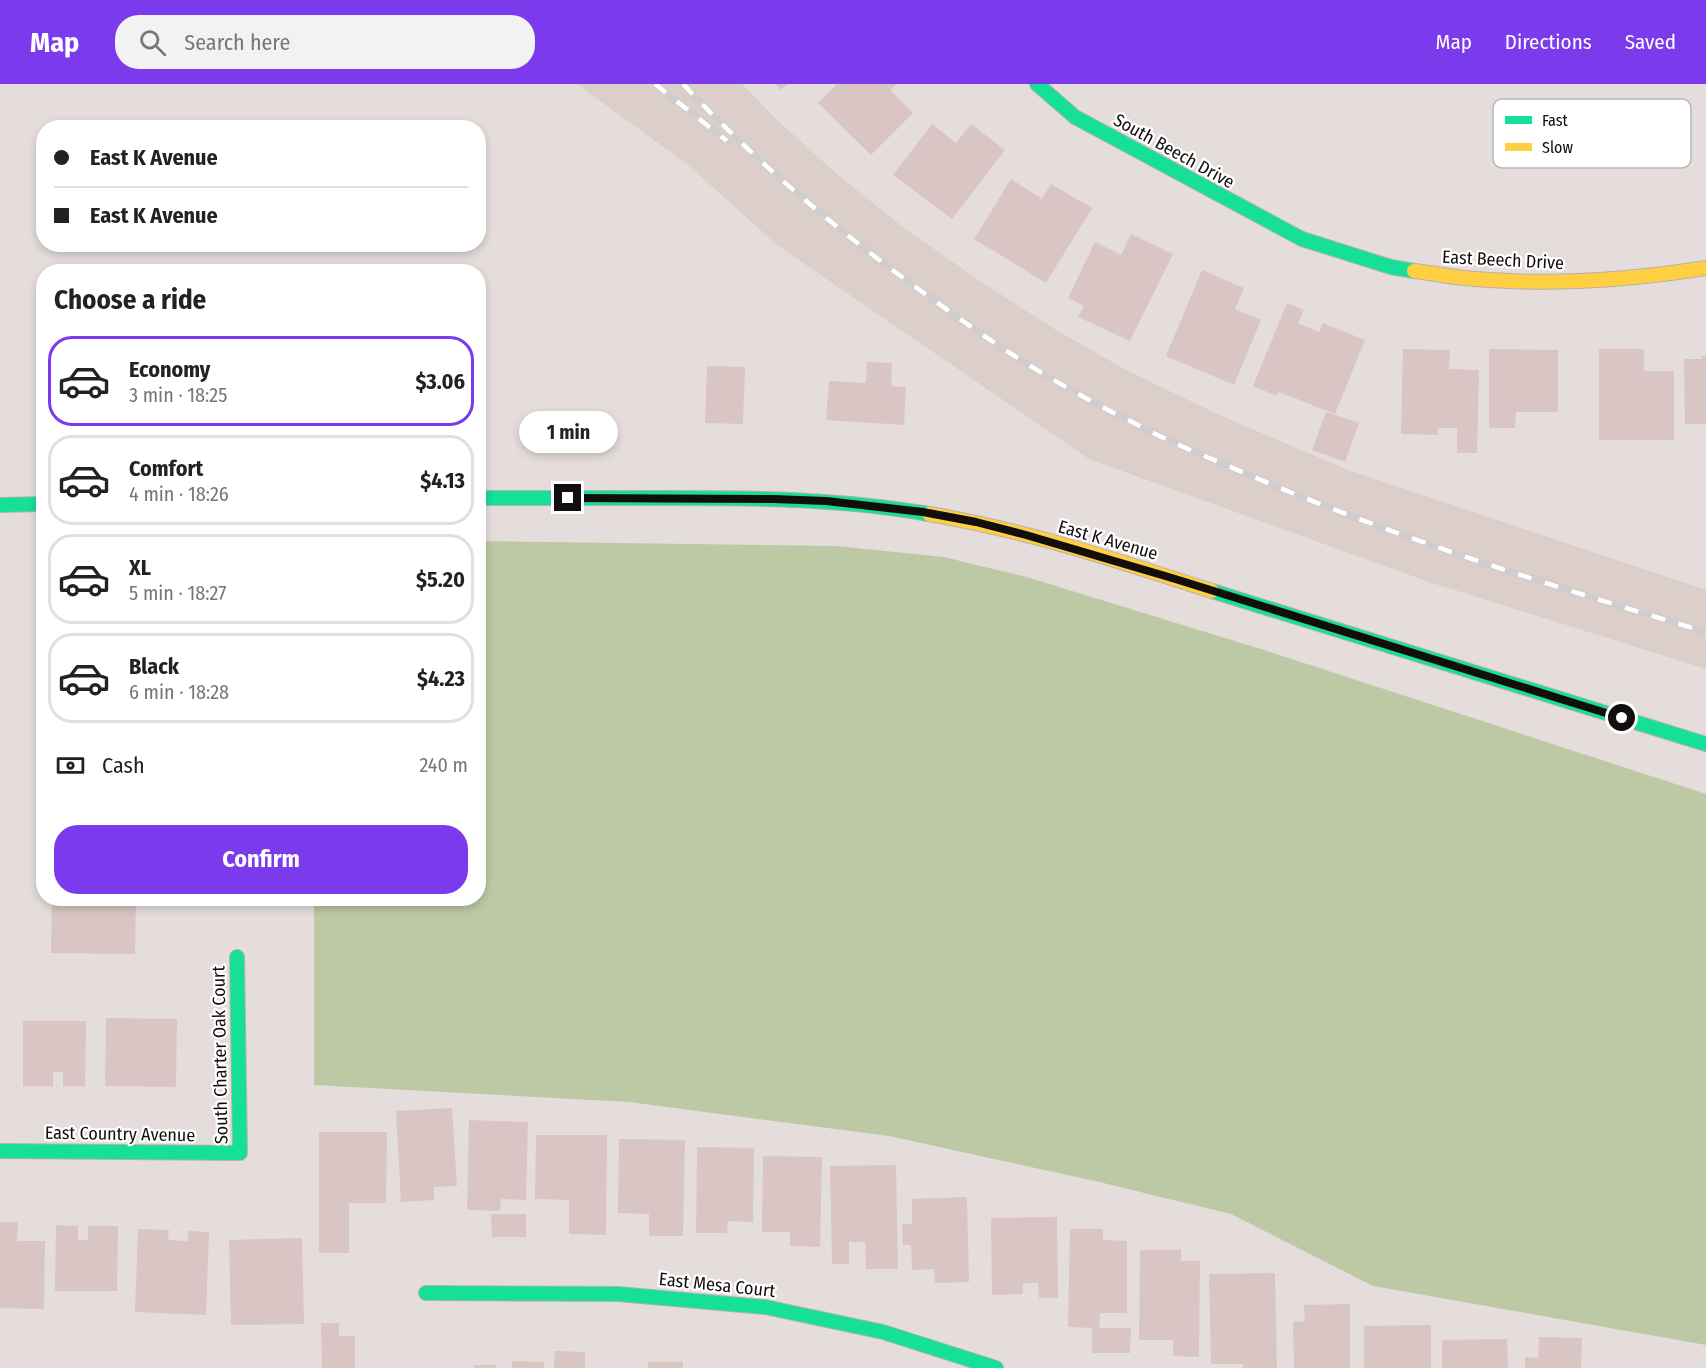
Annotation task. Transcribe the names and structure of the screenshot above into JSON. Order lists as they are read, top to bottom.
{
  "streets": {
    "street": [
      "South Beech Drive",
      "East Beech Drive",
      "East K Avenue",
      "South Charter Oak Court",
      "East Country Avenue",
      "East Mesa Court"
    ]
  },
  "crossings": [
    ["South Beech Drive", "East Beech Drive"],
    ["South Charter Oak Court", "East Country Avenue"]
  ],
  "legend": ["Fast", "Slow"],
  "page": {
    "header": "Map",
    "search": "Search here",
    "nav": ["Map", "Directions", "Saved"],
    "banner": ["East K Avenue", "East K Avenue"],
    "heading": "Choose a ride",
    "list": [
      {
        "name": "Economy",
        "note": "3 min · 18:25",
        "value": "$3.06"
      },
      {
        "name": "Comfort",
        "note": "4 min · 18:26",
        "value": "$4.13"
      },
      {
        "name": "XL",
        "note": "5 min · 18:27",
        "value": "$5.20"
      },
      {
        "name": "Black",
        "note": "6 min · 18:28",
        "value": "$4.23"
      }
    ],
    "bubble": "1 min",
    "pay": ["Cash", "240 m"],
    "buttons": "Confirm"
  }
}
